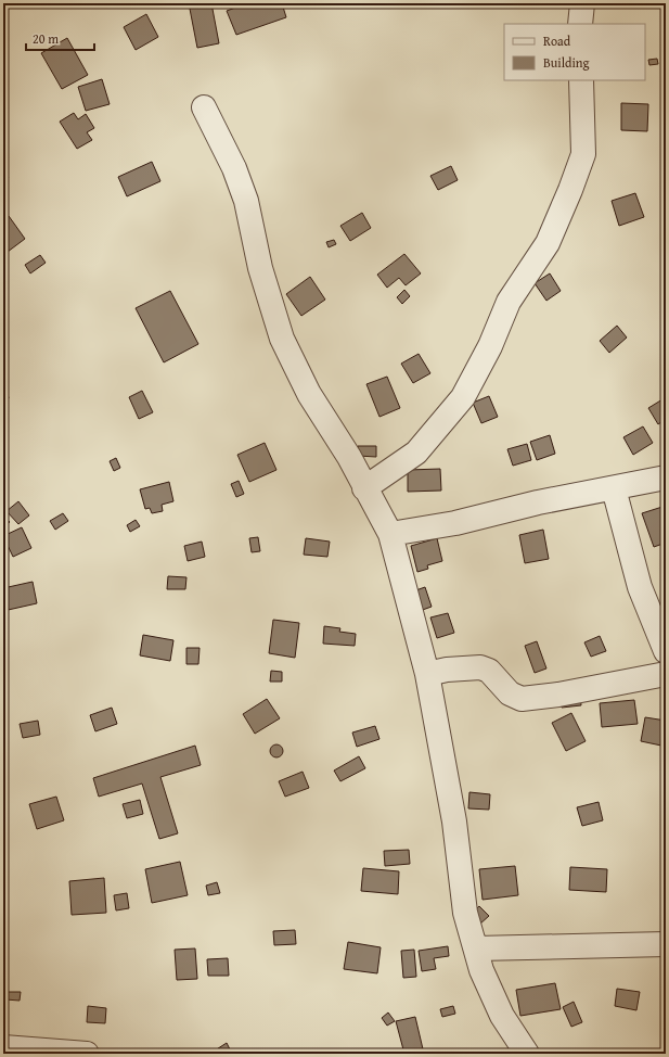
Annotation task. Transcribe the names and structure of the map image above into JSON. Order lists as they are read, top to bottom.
{
  "legend": ["Road", "Building"],
  "scale_bar": "20 m"
}
